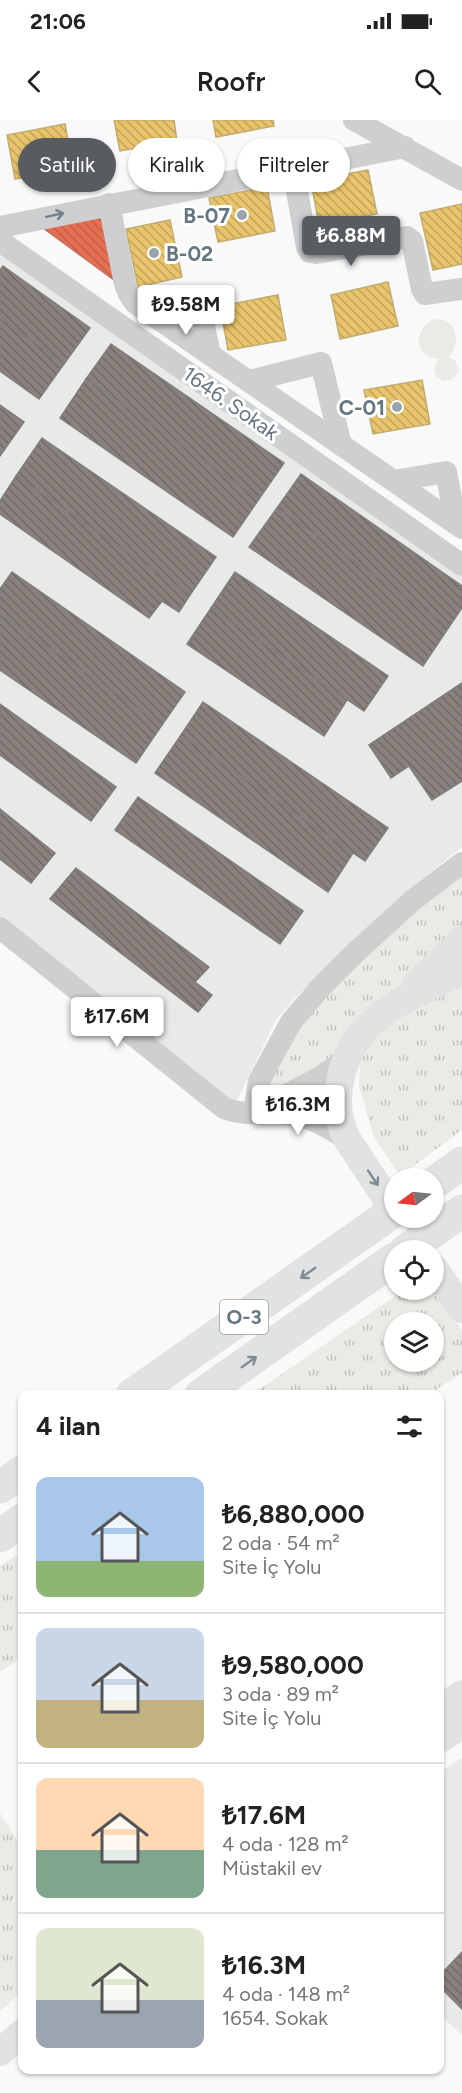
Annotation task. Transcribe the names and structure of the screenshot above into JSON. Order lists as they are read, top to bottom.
{
  "streets": {
    "highway": ["O-3"],
    "street": ["1646. Sokak"]
  },
  "places": ["B-07", "B-02", "C-01"],
  "north": "left",
  "page": {
    "status": "21:06",
    "header": "Roofr",
    "chip": ["Satılık", "Kiralık", "Filtreler"],
    "price": [
      "₺6.88M",
      "₺9.58M",
      "₺17.6M",
      "₺16.3M"
    ],
    "heading": "4 ilan",
    "list": [
      {
        "name": "₺6,880,000",
        "note": "2 oda · 54 m² · Site İç Yolu"
      },
      {
        "name": "₺9,580,000",
        "note": "3 oda · 89 m² · Site İç Yolu"
      },
      {
        "name": "₺17.6M",
        "note": "4 oda · 128 m² · Müstakil ev"
      },
      {
        "name": "₺16.3M",
        "note": "4 oda · 148 m² · 1654. Sokak"
      }
    ]
  }
}
